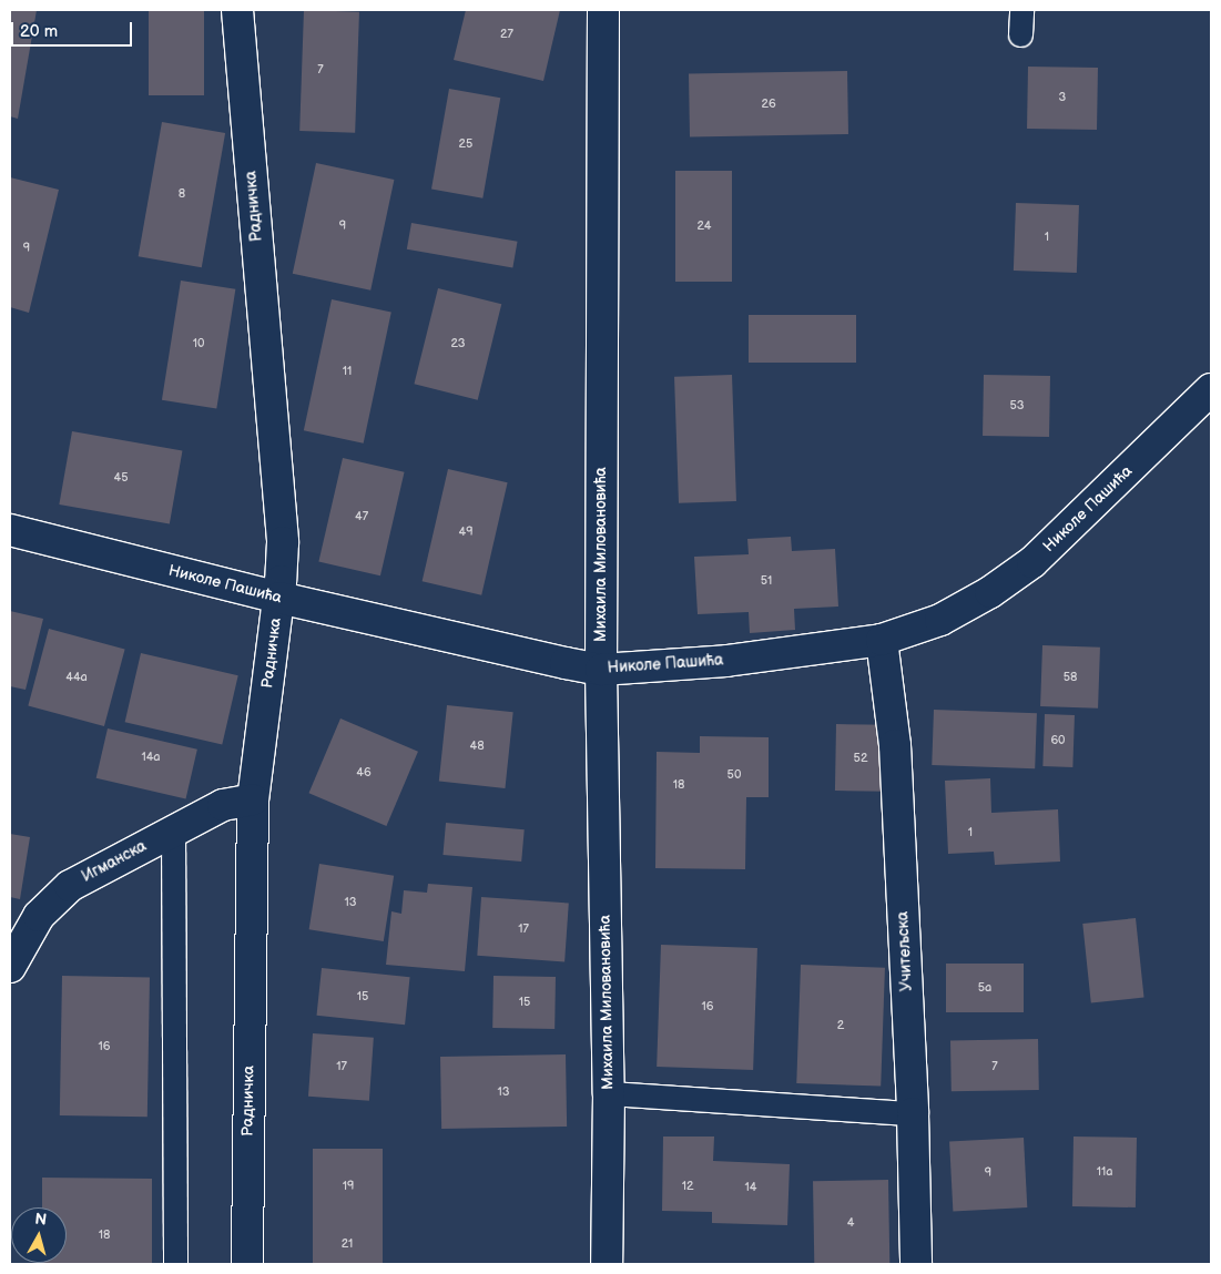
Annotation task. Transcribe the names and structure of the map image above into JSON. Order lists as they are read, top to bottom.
{
  "streets": {
    "street": [
      "Радничка",
      "Николе Пашића",
      "Михаила Миловановића",
      "Игманска",
      "Учитељска"
    ]
  },
  "crossings": [
    ["Радничка", "Николе Пашића"],
    ["Радничка", "Игманска"],
    ["Николе Пашића", "Михаила Миловановића"],
    ["Николе Пашића", "Учитељска"]
  ],
  "house_numbers": [
    "27",
    "7",
    "3",
    "26",
    "25",
    "8",
    "9",
    "24",
    "1",
    "9",
    "10",
    "23",
    "11",
    "53",
    "45",
    "47",
    "49",
    "51",
    "44a",
    "58",
    "60",
    "48",
    "14a",
    "52",
    "46",
    "50",
    "18",
    "1",
    "13",
    "17",
    "5a",
    "15",
    "15",
    "16",
    "2",
    "16",
    "17",
    "7",
    "13",
    "11a",
    "9",
    "19",
    "12",
    "14",
    "4",
    "18",
    "21"
  ],
  "scale_bar": "20 m",
  "north": "top"
}
